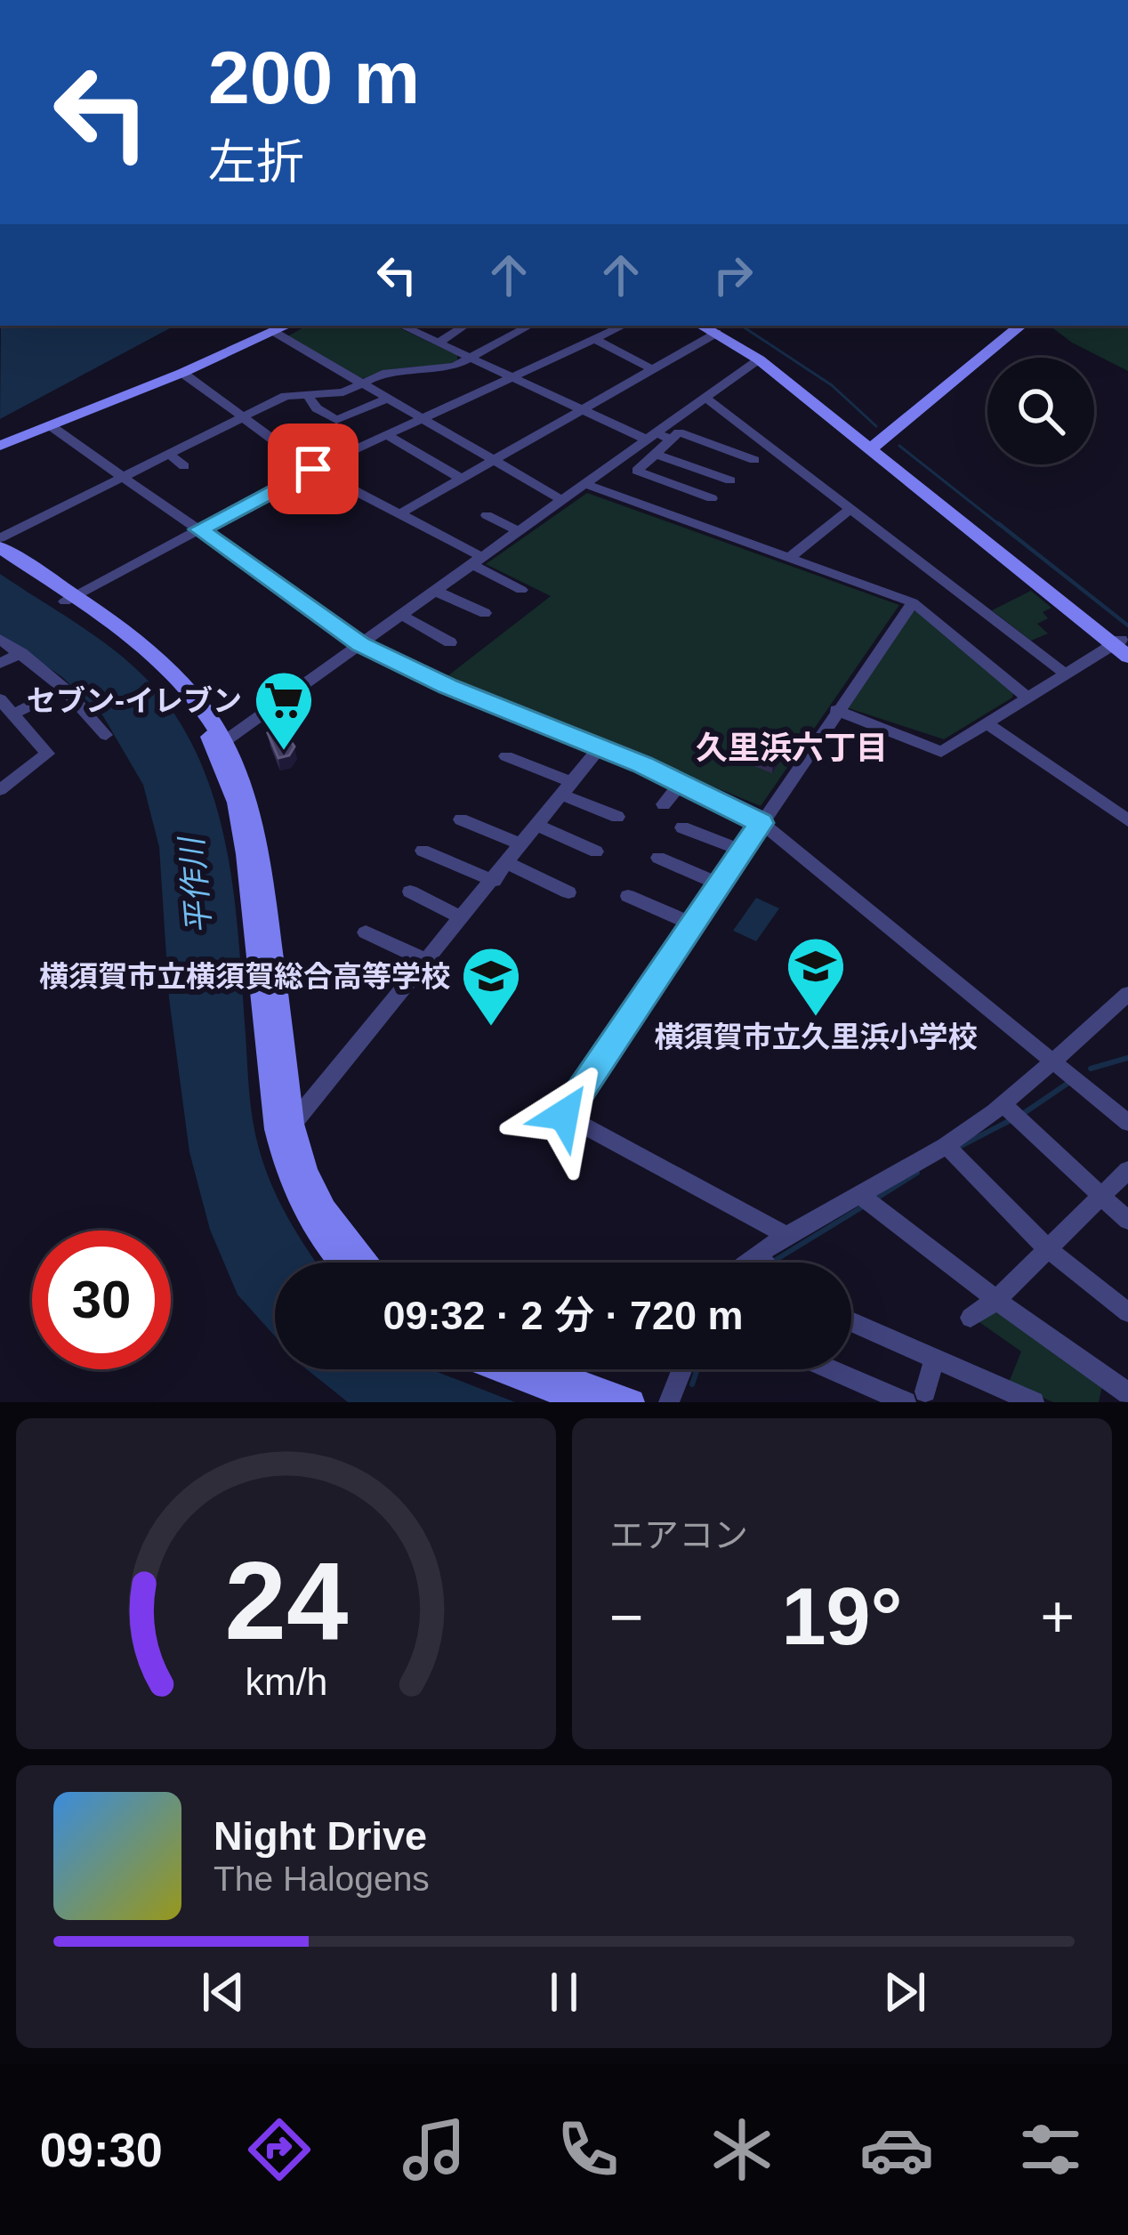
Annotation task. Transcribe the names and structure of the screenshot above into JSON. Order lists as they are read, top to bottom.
{
  "districts": ["久里浜六丁目"],
  "water": ["平作川"],
  "places": {
    "supermarket": ["セブン-イレブン"],
    "school or university": ["横須賀市立久里浜小学校", "横須賀市立横須賀総合高等学校"]
  },
  "page": {
    "turn": ["200 m", "左折"],
    "limit": "30",
    "trip": "09:32 · 2 分 · 720 m",
    "tile": "エアコン",
    "heat": ["−", "19°", "+"],
    "song": ["Night Drive", "The Halogens"],
    "tabs": "09:30",
    "gauge": ["24", "km/h"]
  }
}
